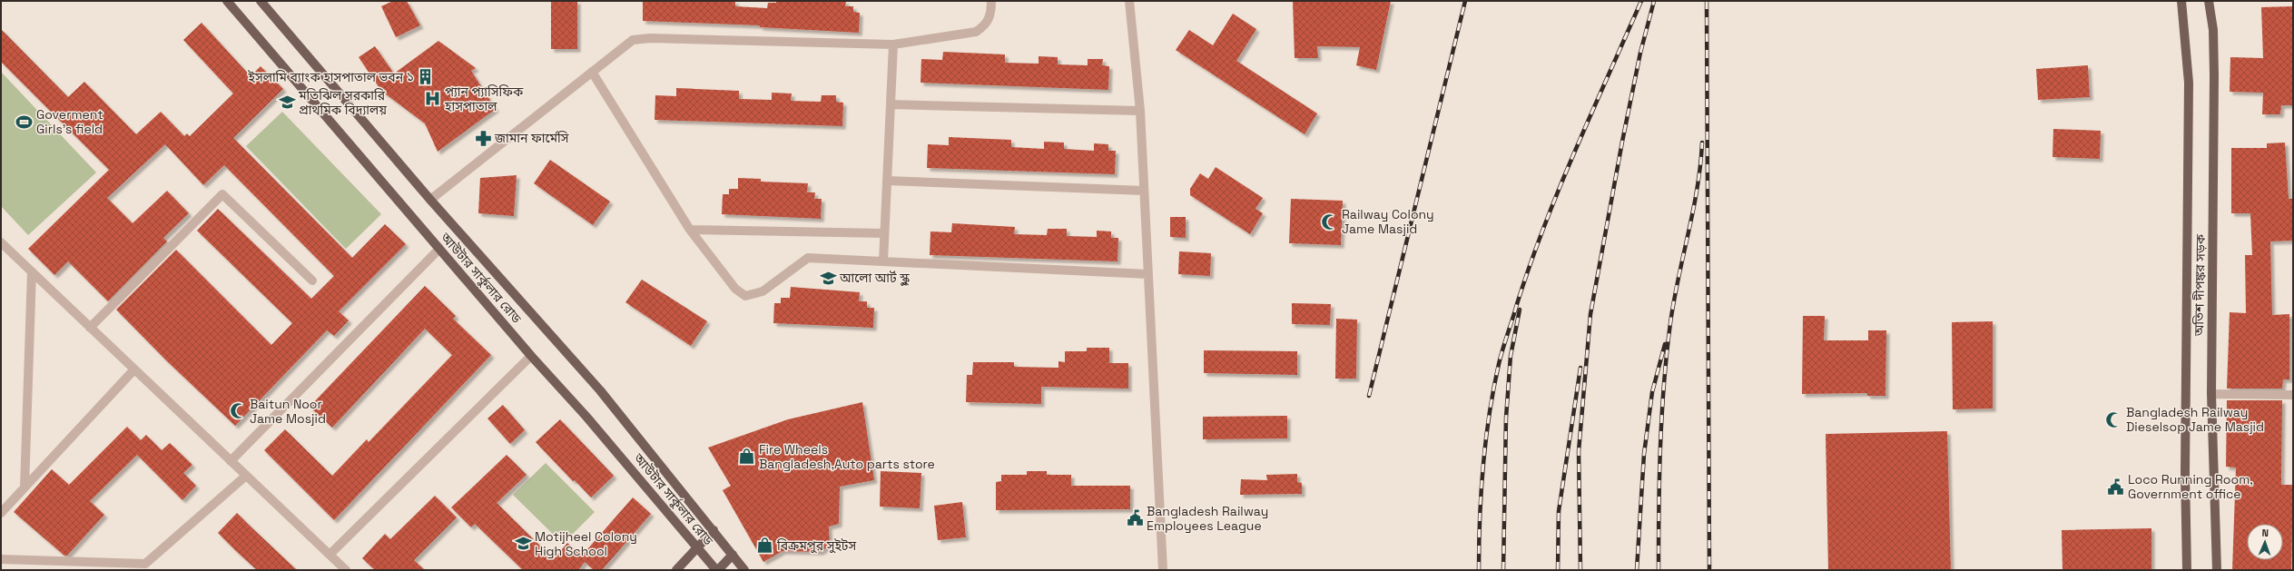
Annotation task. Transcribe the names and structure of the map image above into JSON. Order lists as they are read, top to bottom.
{
  "streets": {
    "main road": ["আউটার সার্কুলার রোড", "অতিশ দীপঙ্কর সড়ক"]
  },
  "places": {
    "building": ["ইসলামি ব্যাংক হাসপাতাল ভবন ১"],
    "hospital": ["প্যান প্যাসিফিক হাসপাতাল"],
    "school or university": ["মতিঝিল সরকারি প্রাথমিক বিদ্যালয়", "আলো আর্ট স্কুল", "Motijheel Colony High School"],
    "sports": ["Goverment Girls's field"],
    "pharmacy": ["জামান ফার্মেসি"],
    "mosque": ["Railway Colony Jame Masjid", "Baitun Noor Jame Mosjid", "Bangladesh Railway Dieselsop Jame Masjid"],
    "shop": ["Fire Wheels Bangladesh,Auto parts store", "বিক্রমপুর সুইটস"],
    "public building": ["Loco Running Room, Government office", "Bangladesh Railway Employees League"]
  },
  "north": "top"
}
